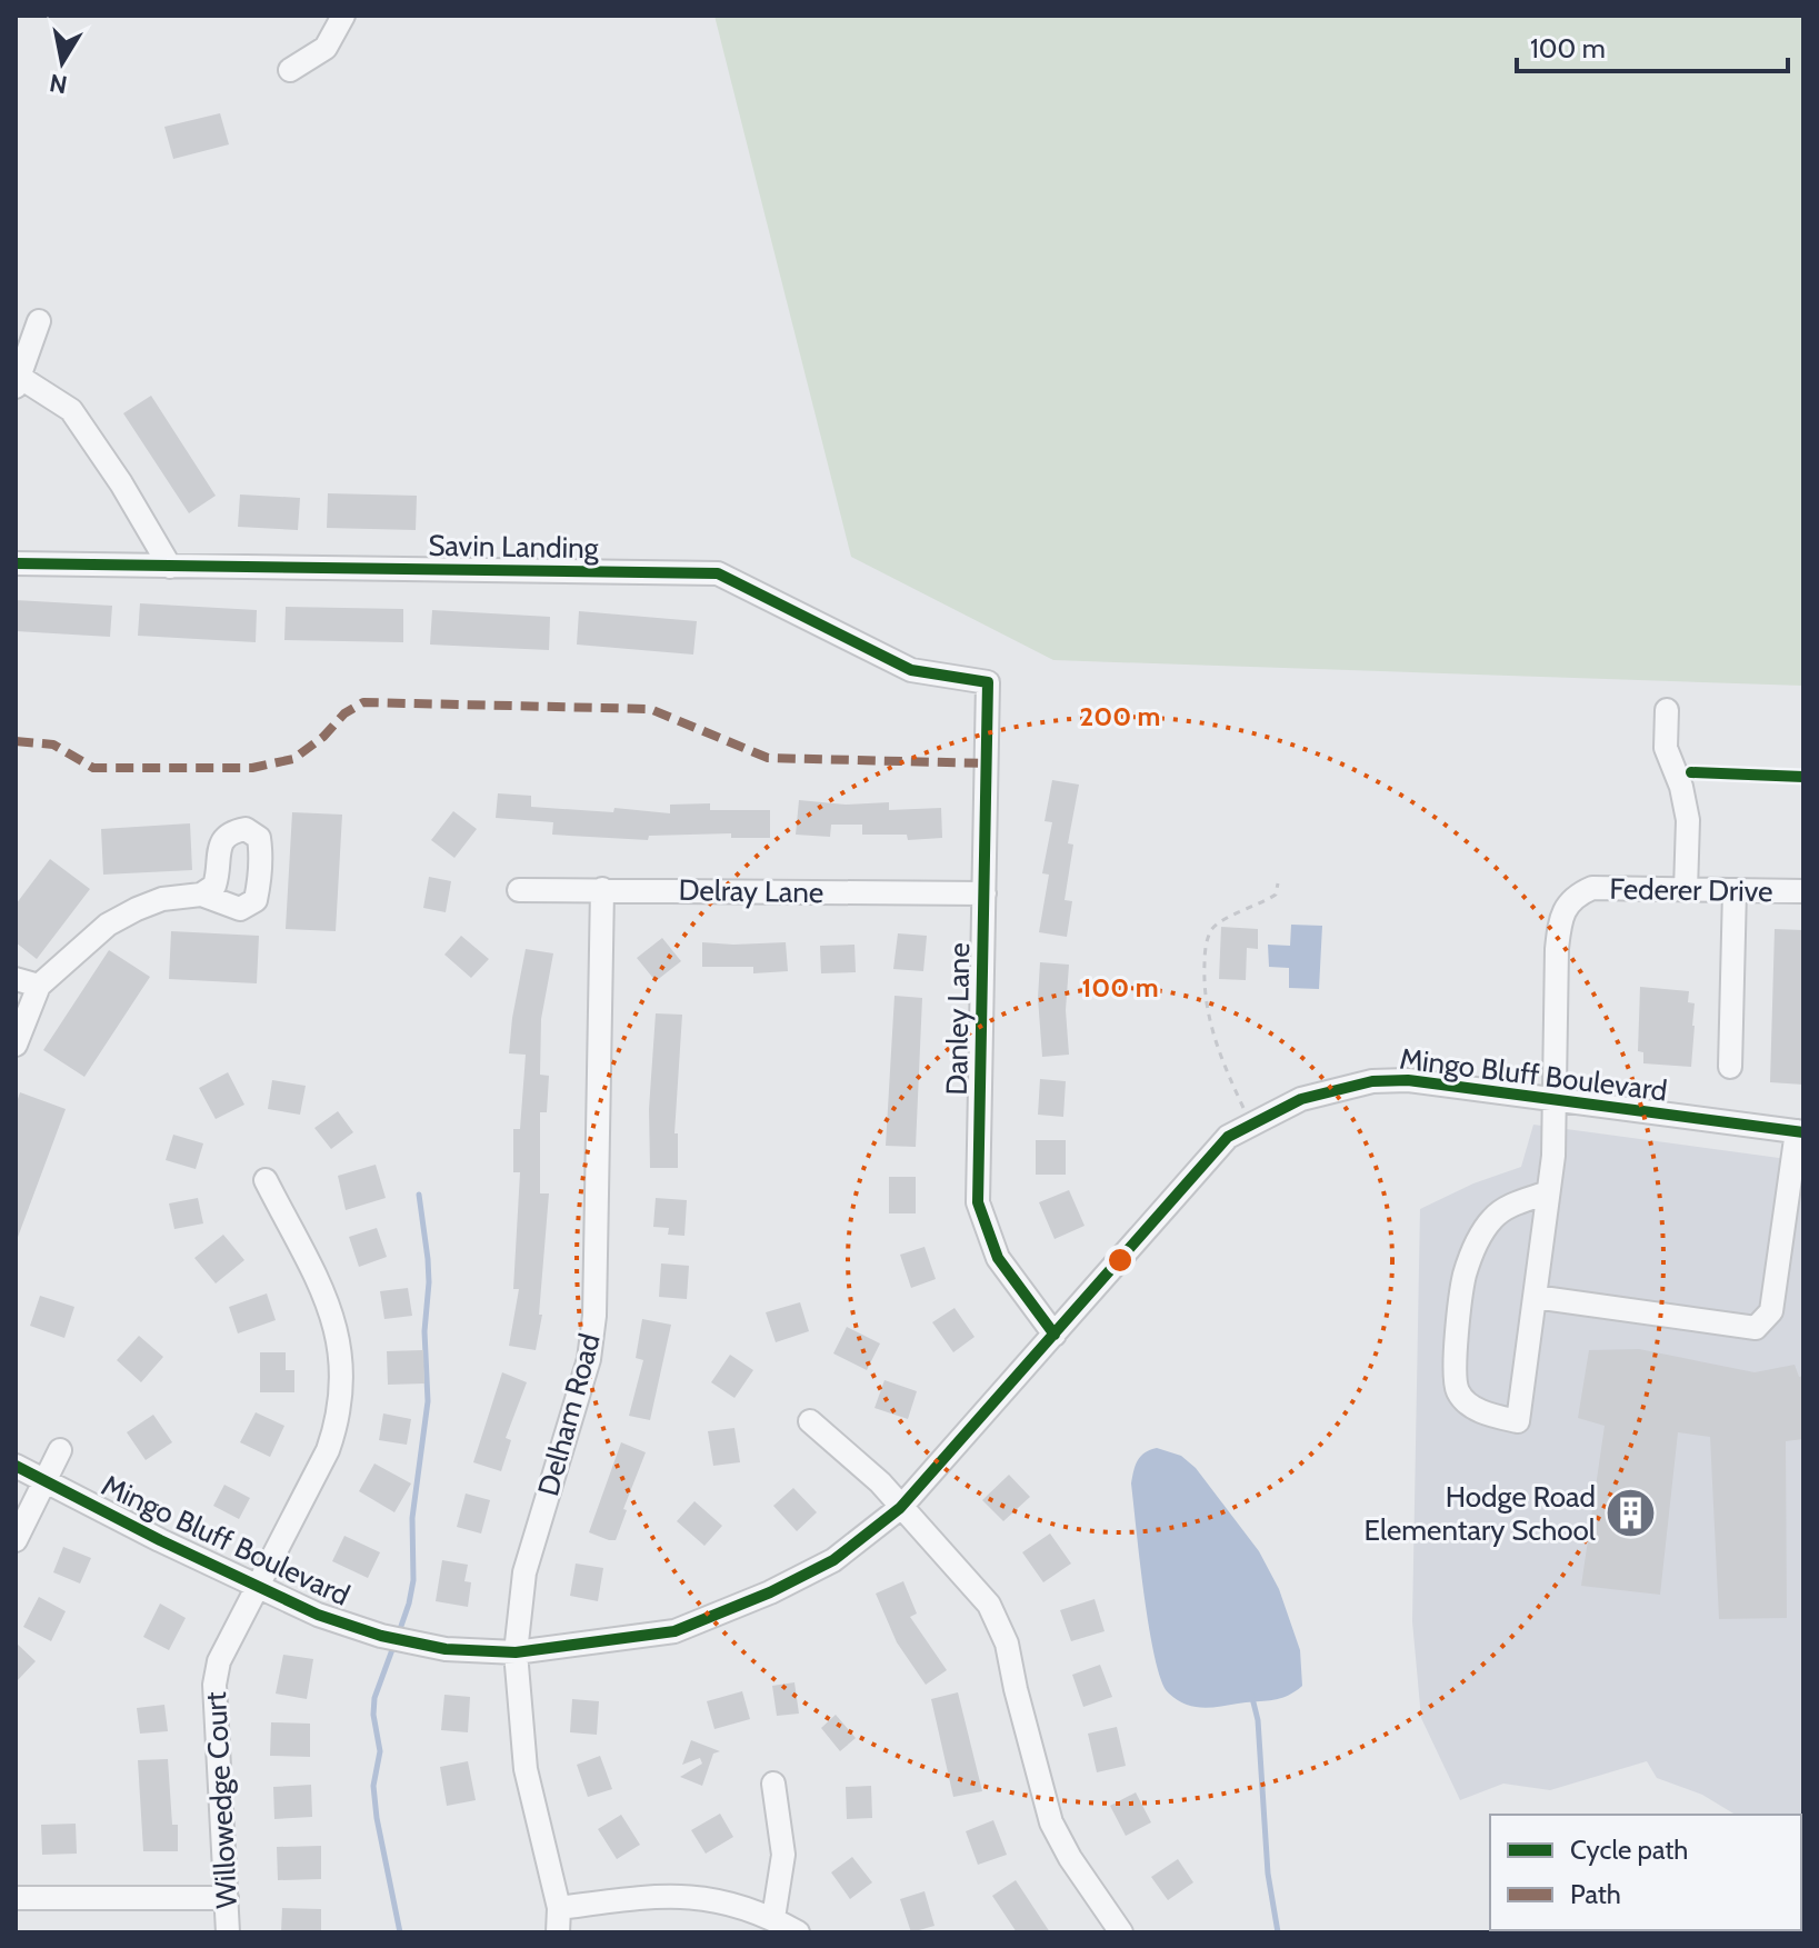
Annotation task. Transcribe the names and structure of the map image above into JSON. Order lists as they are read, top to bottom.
{
  "streets": {
    "street": [
      "Savin Landing",
      "Federer Drive",
      "Delray Lane",
      "Danley Lane",
      "Mingo Bluff Boulevard",
      "Delham Road",
      "Willowedge Court"
    ]
  },
  "crossings": [
    ["Savin Landing", "Danley Lane"],
    ["Federer Drive", "Mingo Bluff Boulevard"],
    ["Delray Lane", "Danley Lane"],
    ["Delray Lane", "Delham Road"],
    ["Danley Lane", "Mingo Bluff Boulevard"],
    ["Mingo Bluff Boulevard", "Delham Road"],
    ["Mingo Bluff Boulevard", "Willowedge Court"]
  ],
  "places": {
    "building": ["Hodge Road Elementary School"]
  },
  "legend": ["Cycle path", "Path"],
  "scale_bar": "100 m",
  "north": "bottom",
  "rings": ["200 m", "100 m"]
}
